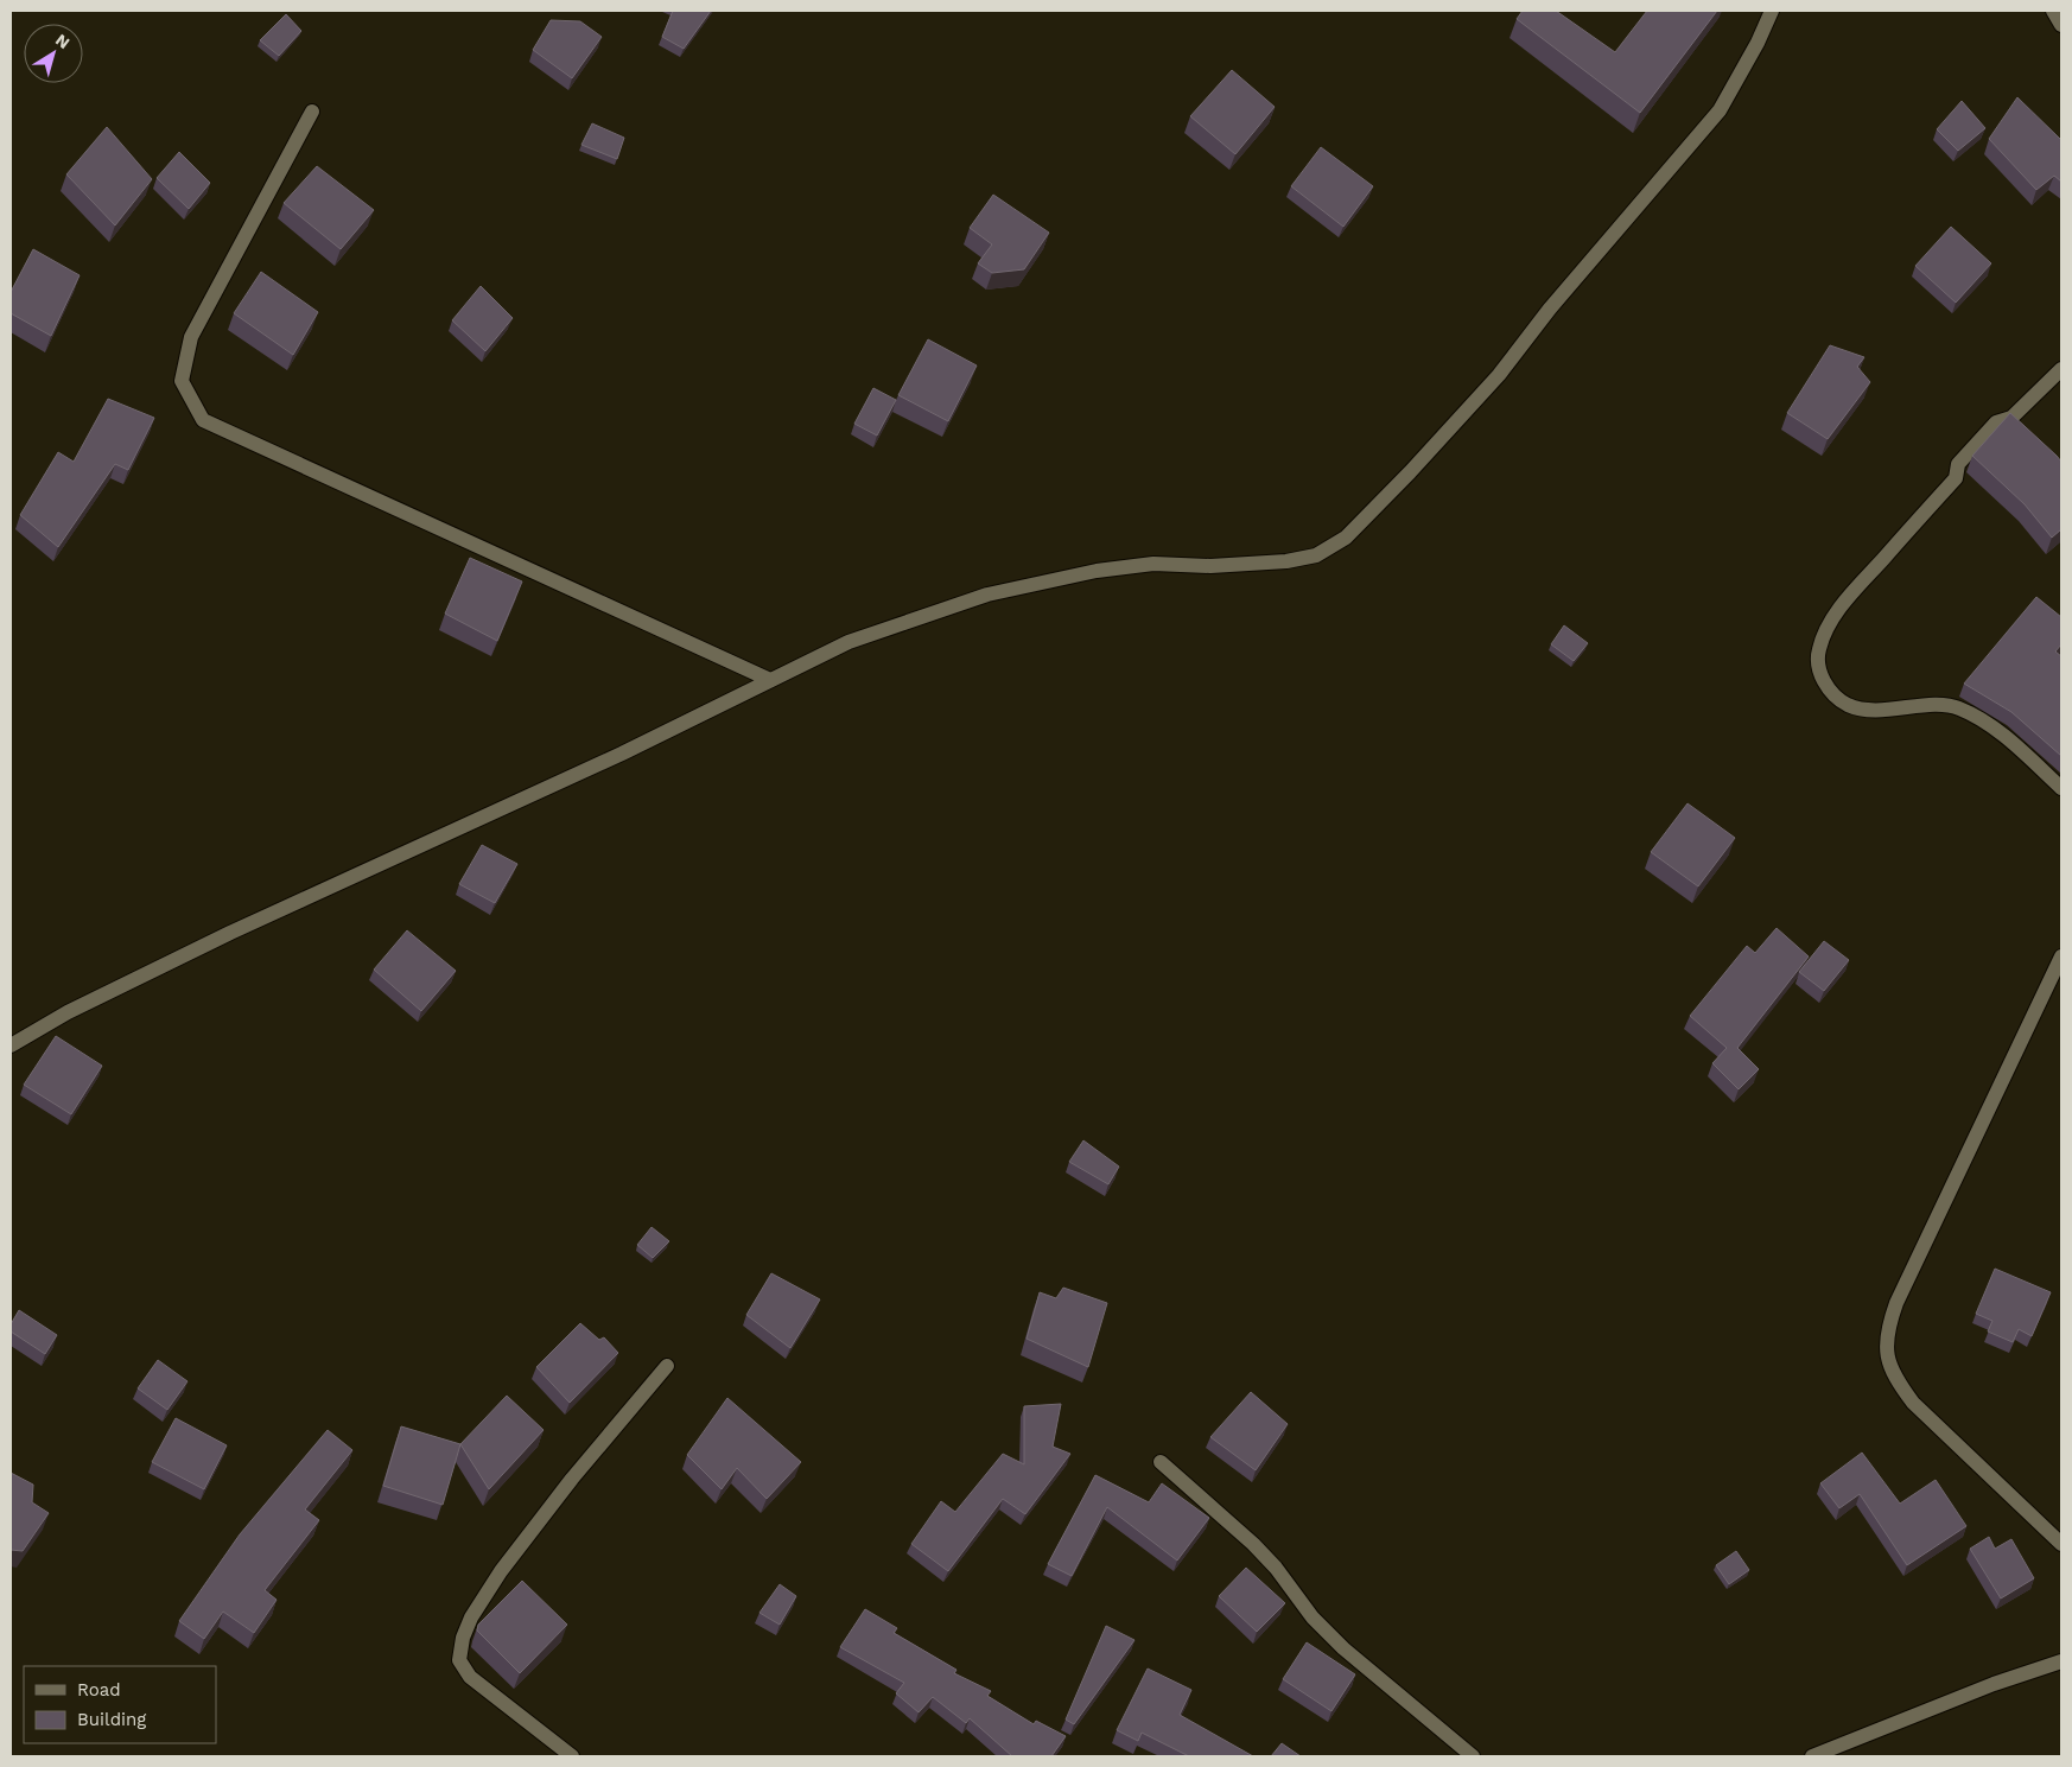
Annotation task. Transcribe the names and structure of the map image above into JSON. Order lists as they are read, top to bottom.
{
  "legend": ["Road", "Building"],
  "north": "top right"
}
